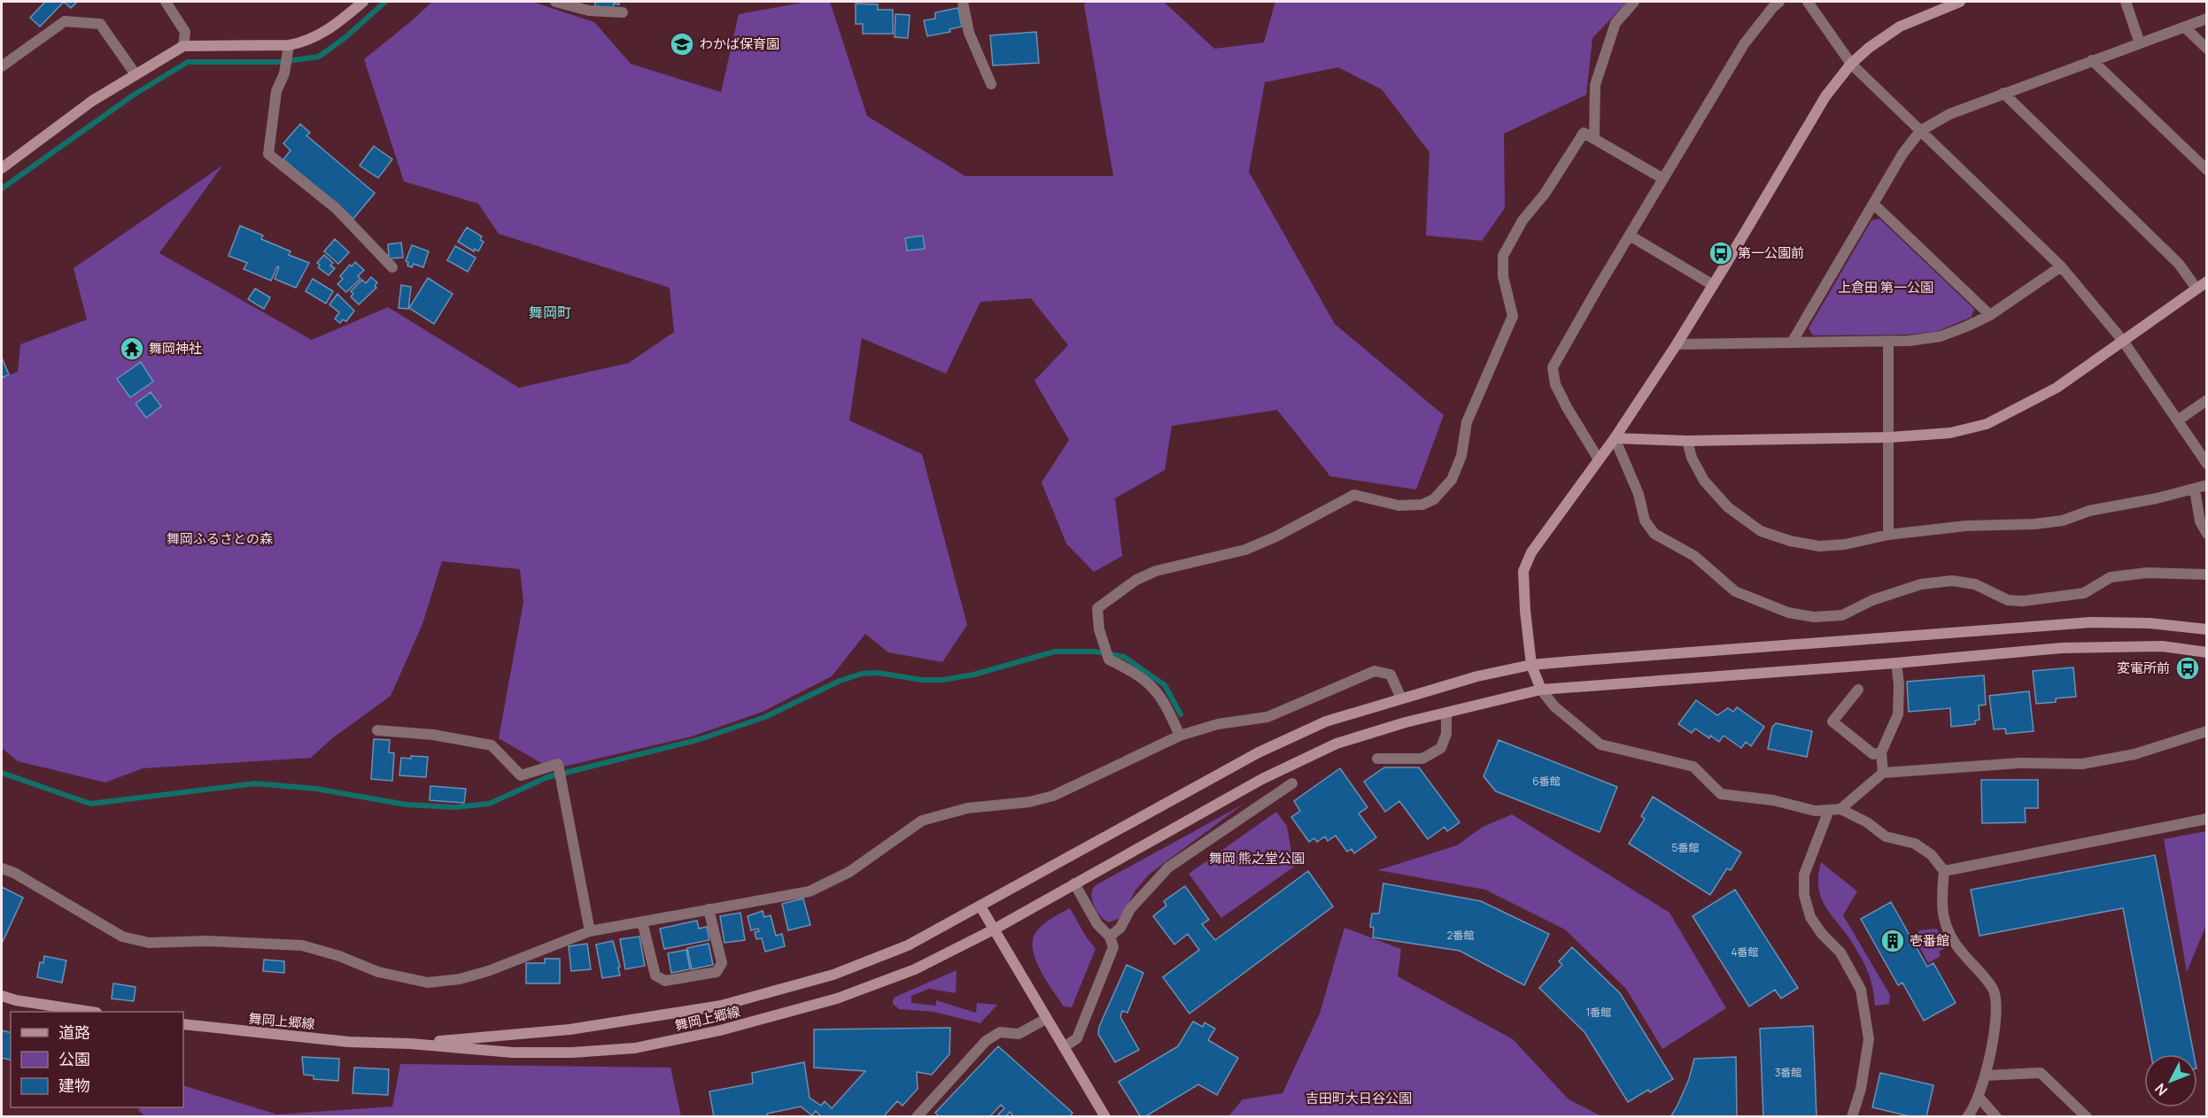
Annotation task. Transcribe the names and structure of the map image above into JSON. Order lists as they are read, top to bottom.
{
  "streets": {
    "street": ["舞岡上郷線"]
  },
  "districts": ["舞岡町"],
  "parks": [
    "上倉田 第一公園",
    "舞岡ふるさとの森",
    "舞岡 熊之堂公園",
    "吉田町大日谷公園"
  ],
  "places": {
    "school or university": ["わかば保育園"],
    "bus stop": ["第一公園前", "変電所前"],
    "temple": ["舞岡神社"],
    "building": ["壱番館"]
  },
  "house_numbers": [
    "6番館",
    "5番館",
    "2番館",
    "4番館",
    "1番館",
    "3番館"
  ],
  "legend": ["道路", "公園", "建物"],
  "north": "bottom left"
}
